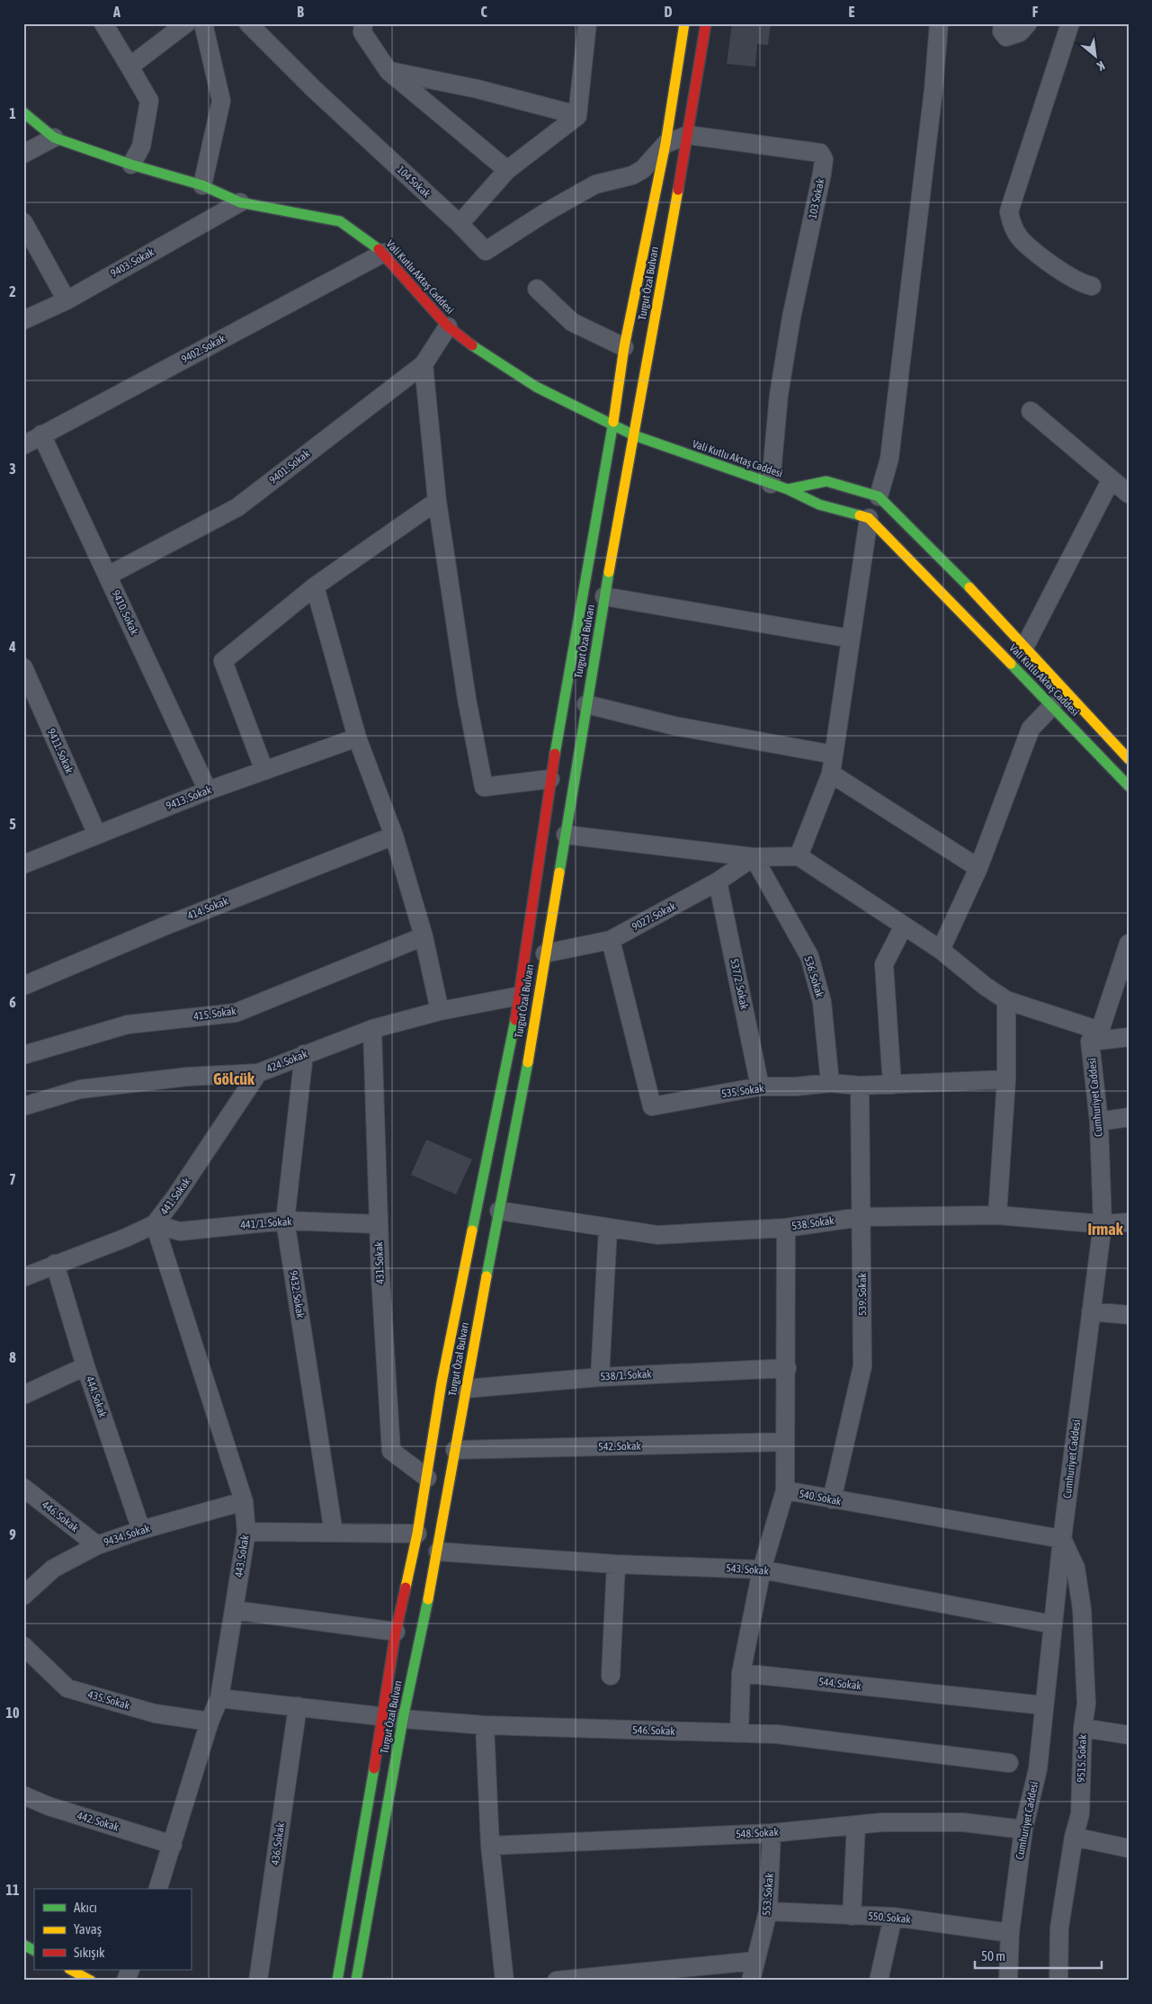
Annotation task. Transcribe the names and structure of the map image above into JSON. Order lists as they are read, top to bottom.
{
  "streets": {
    "street": [
      "104 Sokak",
      "103 Sokak",
      "9403. Sokak",
      "Vali Kutlu Aktaş Caddesi",
      "Turgut Özal Bulvarı",
      "9402. Sokak",
      "9401. Sokak",
      "9410. Sokak",
      "9411. Sokak",
      "9413. Sokak",
      "414. Sokak",
      "9027. Sokak",
      "536. Sokak",
      "537/2. Sokak",
      "415. Sokak",
      "424. Sokak",
      "535. Sokak",
      "Cumhuriyet Caddesi",
      "441. Sokak",
      "441/1. Sokak",
      "538. Sokak",
      "431. Sokak",
      "9432. Sokak",
      "539. Sokak",
      "538/1. Sokak",
      "444. Sokak",
      "542. Sokak",
      "540. Sokak",
      "446. Sokak",
      "9434. Sokak",
      "443. Sokak",
      "543. Sokak",
      "544. Sokak",
      "435. Sokak",
      "546. Sokak",
      "9515. Sokak",
      "442. Sokak",
      "548. Sokak",
      "436. Sokak",
      "553. Sokak",
      "550. Sokak"
    ]
  },
  "crossings": [
    ["104 Sokak", "103 Sokak"],
    ["103 Sokak", "Vali Kutlu Aktaş Caddesi"],
    ["103 Sokak", "Turgut Özal Bulvarı"],
    ["9403. Sokak", "Vali Kutlu Aktaş Caddesi"],
    ["Vali Kutlu Aktaş Caddesi", "Turgut Özal Bulvarı"],
    ["Vali Kutlu Aktaş Caddesi", "9402. Sokak"],
    ["Vali Kutlu Aktaş Caddesi", "9401. Sokak"],
    ["Turgut Özal Bulvarı", "9027. Sokak"],
    ["Turgut Özal Bulvarı", "424. Sokak"],
    ["Turgut Özal Bulvarı", "538. Sokak"],
    ["Turgut Özal Bulvarı", "431. Sokak"],
    ["Turgut Özal Bulvarı", "538/1. Sokak"],
    ["Turgut Özal Bulvarı", "542. Sokak"],
    ["Turgut Özal Bulvarı", "543. Sokak"],
    ["Turgut Özal Bulvarı", "546. Sokak"],
    ["9402. Sokak", "9410. Sokak"],
    ["9401. Sokak", "9410. Sokak"],
    ["9410. Sokak", "9413. Sokak"],
    ["9411. Sokak", "9413. Sokak"],
    ["9027. Sokak", "536. Sokak"],
    ["9027. Sokak", "537/2. Sokak"],
    ["9027. Sokak", "535. Sokak"],
    ["536. Sokak", "535. Sokak"],
    ["537/2. Sokak", "535. Sokak"],
    ["424. Sokak", "441. Sokak"],
    ["424. Sokak", "431. Sokak"],
    ["424. Sokak", "9432. Sokak"],
    ["535. Sokak", "539. Sokak"],
    ["Cumhuriyet Caddesi", "538. Sokak"],
    ["Cumhuriyet Caddesi", "540. Sokak"],
    ["Cumhuriyet Caddesi", "543. Sokak"],
    ["Cumhuriyet Caddesi", "544. Sokak"],
    ["Cumhuriyet Caddesi", "9515. Sokak"],
    ["Cumhuriyet Caddesi", "548. Sokak"],
    ["Cumhuriyet Caddesi", "550. Sokak"],
    ["441. Sokak", "441/1. Sokak"],
    ["441. Sokak", "444. Sokak"],
    ["441. Sokak", "443. Sokak"],
    ["441/1. Sokak", "431. Sokak"],
    ["441/1. Sokak", "9432. Sokak"],
    ["441/1. Sokak", "443. Sokak"],
    ["538. Sokak", "539. Sokak"],
    ["538. Sokak", "540. Sokak"],
    ["539. Sokak", "540. Sokak"],
    ["538/1. Sokak", "540. Sokak"],
    ["444. Sokak", "9434. Sokak"],
    ["542. Sokak", "540. Sokak"],
    ["540. Sokak", "9515. Sokak"],
    ["446. Sokak", "9434. Sokak"],
    ["9434. Sokak", "443. Sokak"],
    ["443. Sokak", "435. Sokak"],
    ["443. Sokak", "546. Sokak"],
    ["443. Sokak", "442. Sokak"],
    ["546. Sokak", "436. Sokak"],
    ["548. Sokak", "553. Sokak"],
    ["553. Sokak", "550. Sokak"]
  ],
  "districts": ["Gölcük", "Irmak"],
  "legend": ["Akıcı", "Yavaş", "Sıkışık"],
  "scale_bar": "50 m",
  "north": "bottom right",
  "grid": {
    "columns": [
      "A",
      "B",
      "C",
      "D",
      "E",
      "F"
    ],
    "rows": [
      "1",
      "2",
      "3",
      "4",
      "5",
      "6",
      "7",
      "8",
      "9",
      "10",
      "11"
    ]
  }
}
